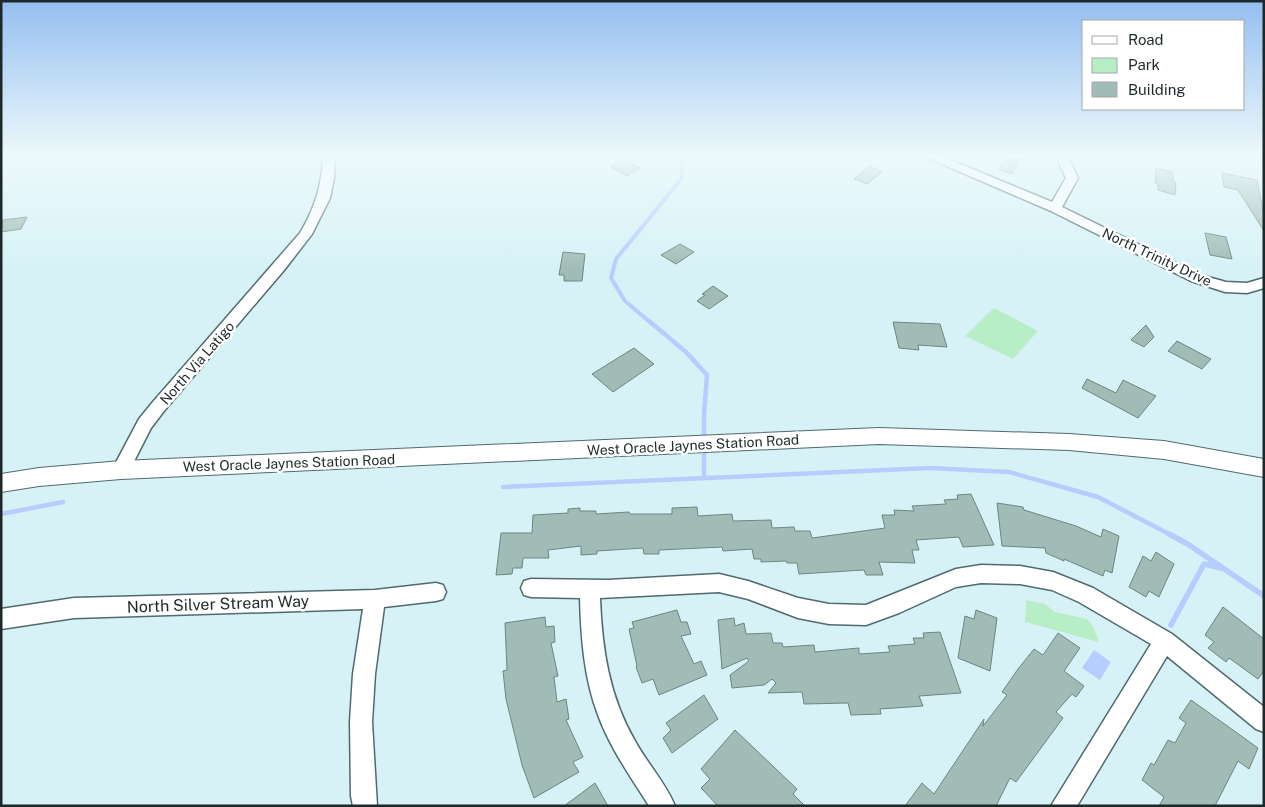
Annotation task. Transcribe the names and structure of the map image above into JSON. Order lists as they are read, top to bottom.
{
  "streets": {
    "street": [
      "North Trinity Drive",
      "North Via Latigo",
      "West Oracle Jaynes Station Road",
      "North Silver Stream Way"
    ]
  },
  "crossings": [
    ["North Via Latigo", "West Oracle Jaynes Station Road"]
  ],
  "legend": ["Road", "Park", "Building"]
}
